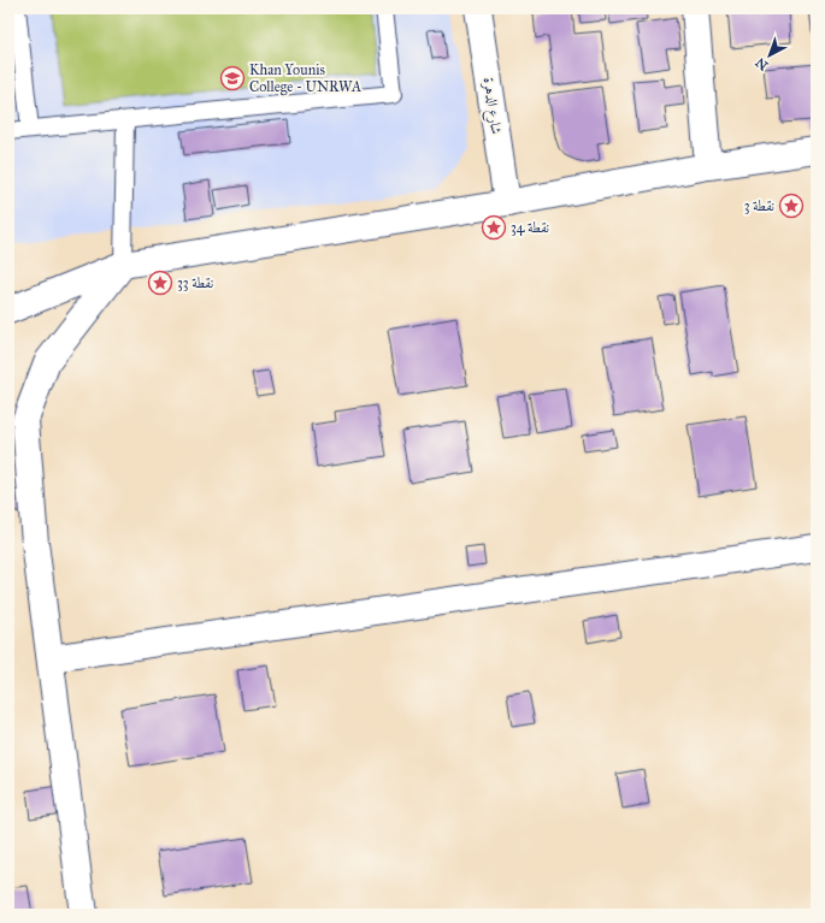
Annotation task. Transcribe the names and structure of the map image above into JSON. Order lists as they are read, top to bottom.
{
  "streets": {
    "street": ["شارع الدهرة"]
  },
  "places": {
    "school or university": ["Khan Younis College - UNRWA"],
    "place": ["نقطة 3", "نقطة 34", "نقطة 33"]
  },
  "north": "bottom left"
}
